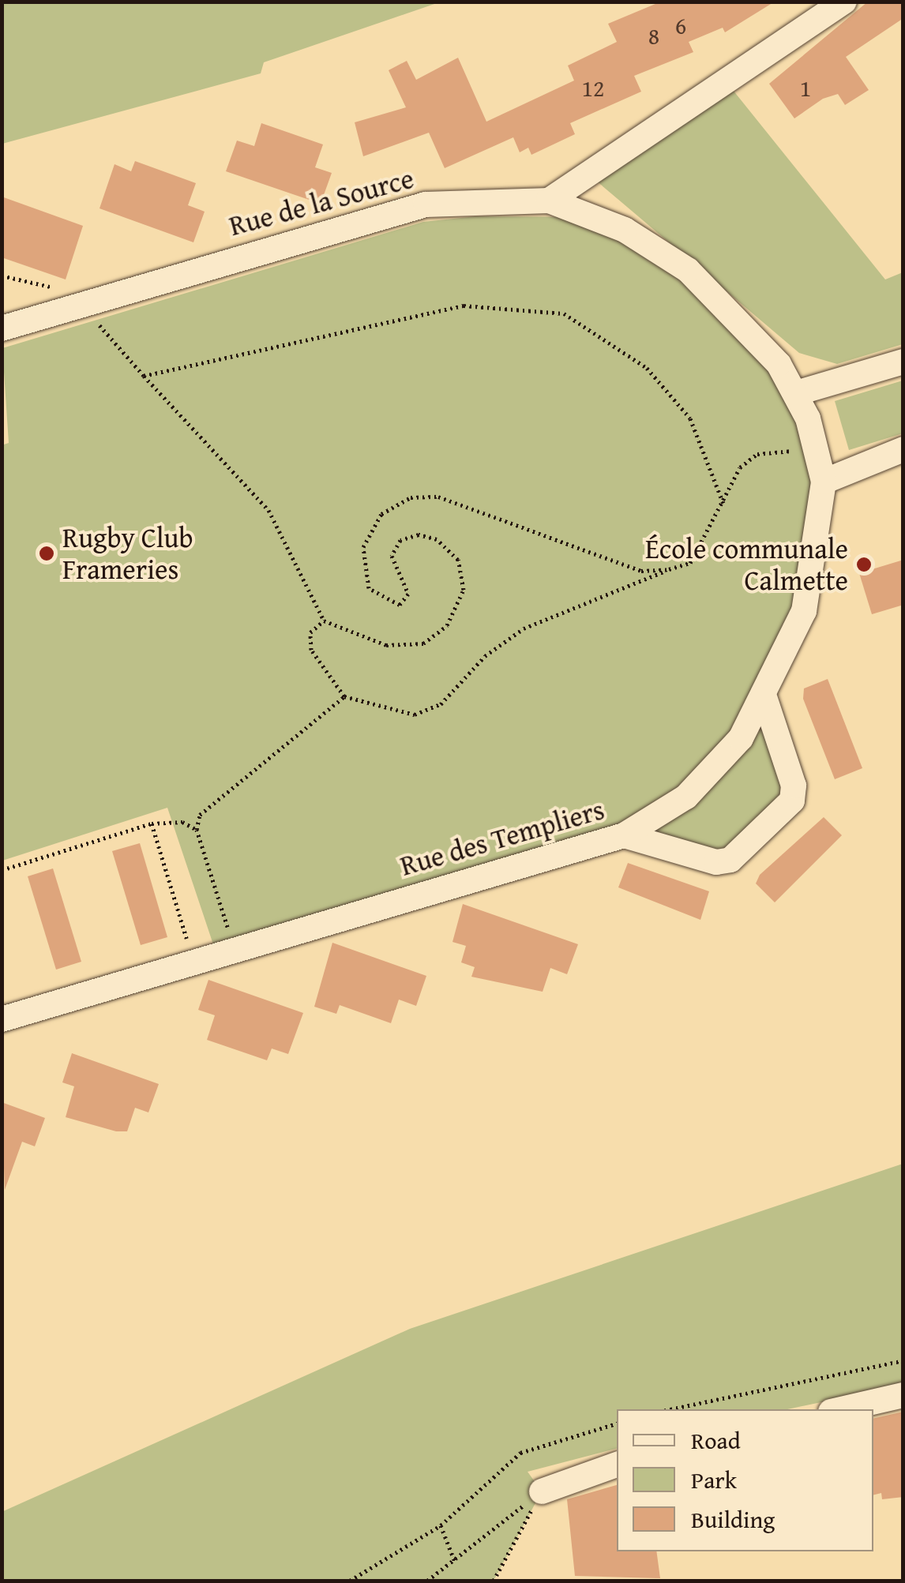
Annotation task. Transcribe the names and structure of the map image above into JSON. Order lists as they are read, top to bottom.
{
  "streets": {
    "street": ["Rue de la Source", "Rue des Templiers"]
  },
  "crossings": [
    ["Rue de la Source", "Rue des Templiers"]
  ],
  "places": ["Rugby Club Frameries", "École communale Calmette"],
  "house_numbers": [
    "6",
    "8",
    "12",
    "1"
  ],
  "legend": ["Road", "Park", "Building"]
}
